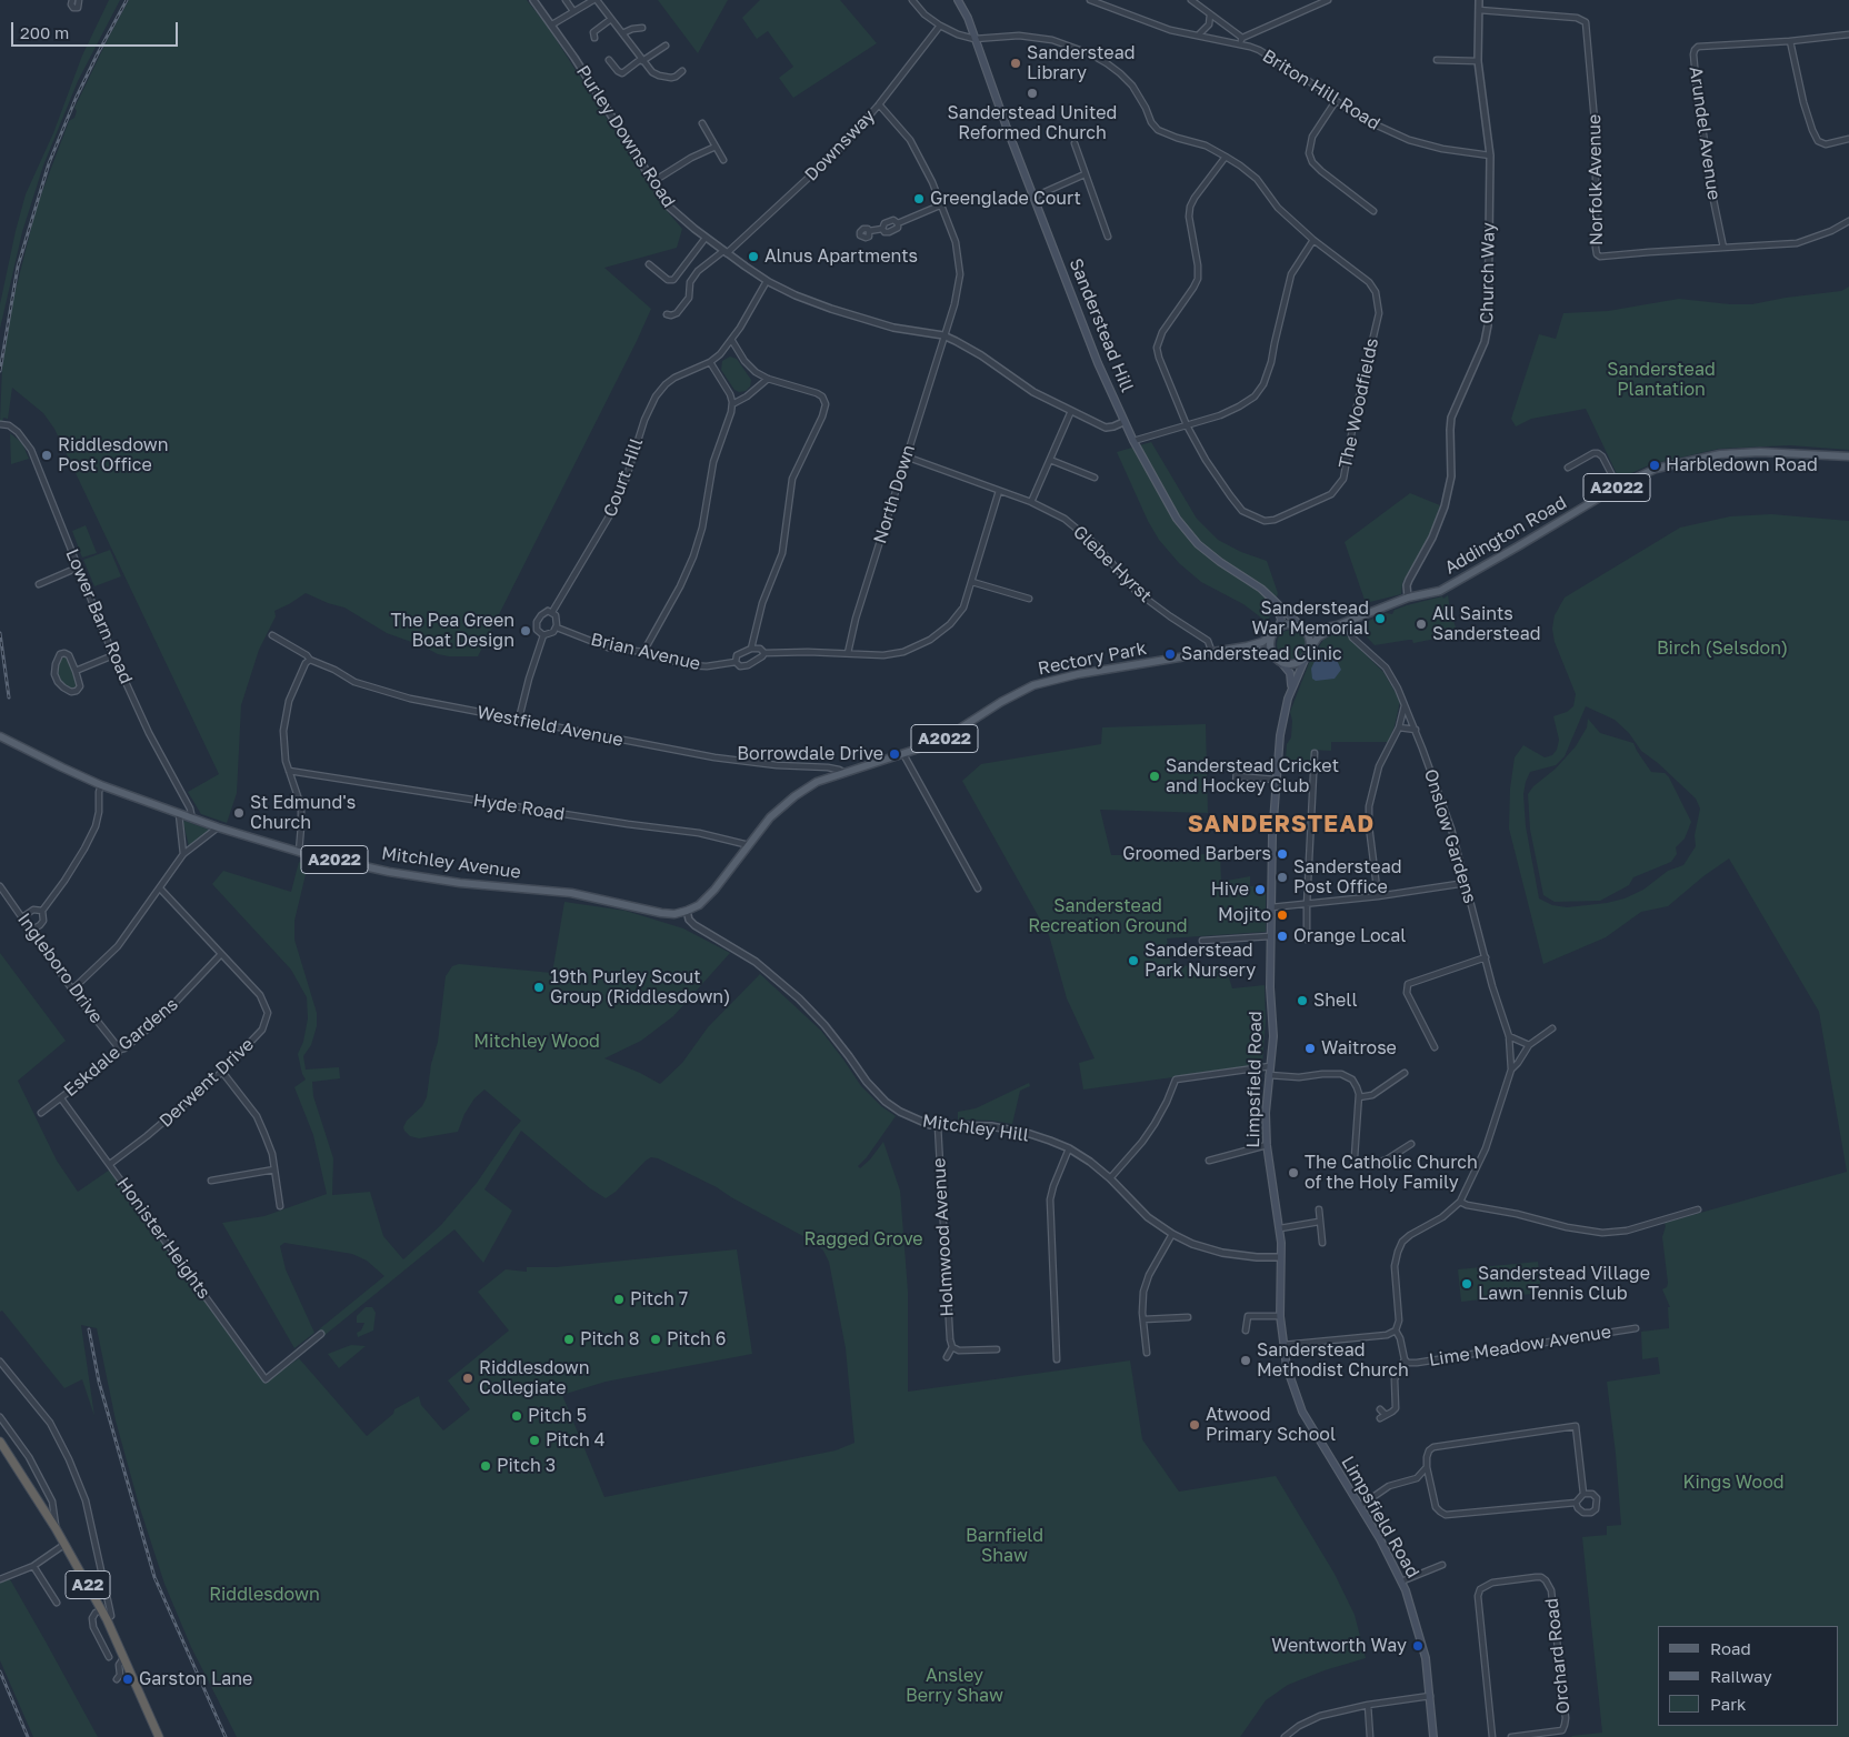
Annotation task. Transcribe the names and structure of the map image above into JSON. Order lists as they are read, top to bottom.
{
  "streets": {
    "highway": ["A22"],
    "main road": [
      "Sanderstead Hill",
      "A2022",
      "Addington Road",
      "Rectory Park",
      "Mitchley Avenue",
      "Limpsfield Road"
    ],
    "street": [
      "Briton Hill Road",
      "Arundel Avenue",
      "Purley Downs Road",
      "Downsway",
      "Norfolk Avenue",
      "Church Way",
      "The Woodfields",
      "Court Hill",
      "North Down",
      "Glebe Hyrst",
      "Lower Barn Road",
      "Brian Avenue",
      "Westfield Avenue",
      "Hyde Road",
      "Onslow Gardens",
      "Ingleboro Drive",
      "Eskdale Gardens",
      "Derwent Drive",
      "Mitchley Hill",
      "Holmwood Avenue",
      "Honister Heights",
      "Lime Meadow Avenue",
      "Orchard Road"
    ]
  },
  "crossings": [
    ["Briton Hill Road", "Church Way"],
    ["Arundel Avenue", "Norfolk Avenue"],
    ["Purley Downs Road", "Downsway"],
    ["Purley Downs Road", "Sanderstead Hill"],
    ["Purley Downs Road", "Court Hill"],
    ["Purley Downs Road", "North Down"],
    ["Downsway", "North Down"],
    ["Norfolk Avenue", "Church Way"],
    ["Church Way", "Addington Road"],
    ["Sanderstead Hill", "A2022"],
    ["Sanderstead Hill", "Rectory Park"],
    ["Sanderstead Hill", "Limpsfield Road"],
    ["Court Hill", "Brian Avenue"],
    ["Court Hill", "Westfield Avenue"],
    ["A2022", "Addington Road"],
    ["A2022", "Rectory Park"],
    ["A2022", "Limpsfield Road"],
    ["North Down", "Glebe Hyrst"],
    ["North Down", "Brian Avenue"],
    ["Addington Road", "Onslow Gardens"],
    ["Glebe Hyrst", "Brian Avenue"],
    ["Glebe Hyrst", "Rectory Park"],
    ["Lower Barn Road", "Mitchley Avenue"],
    ["Rectory Park", "Westfield Avenue"],
    ["Rectory Park", "Hyde Road"],
    ["Rectory Park", "Mitchley Avenue"],
    ["Rectory Park", "Limpsfield Road"],
    ["Rectory Park", "Mitchley Hill"],
    ["Mitchley Avenue", "Mitchley Hill"],
    ["Ingleboro Drive", "Eskdale Gardens"],
    ["Eskdale Gardens", "Derwent Drive"],
    ["Eskdale Gardens", "Honister Heights"],
    ["Limpsfield Road", "Mitchley Hill"],
    ["Derwent Drive", "Honister Heights"],
    ["Mitchley Hill", "Holmwood Avenue"]
  ],
  "districts": ["SANDERSTEAD"],
  "parks": [
    "Sanderstead Plantation",
    "Birch (Selsdon)",
    "Sanderstead Recreation Ground",
    "Mitchley Wood",
    "Ragged Grove",
    "Kings Wood",
    "Barnfield Shaw",
    "Riddlesdown",
    "Ansley Berry Shaw"
  ],
  "places": [
    "Sanderstead Library",
    "Sanderstead United Reformed Church",
    "Greenglade Court",
    "Alnus Apartments",
    "Riddlesdown Post Office",
    "Harbledown Road",
    "Sanderstead War Memorial",
    "All Saints Sanderstead",
    "The Pea Green Boat Design",
    "Sanderstead Clinic",
    "Borrowdale Drive",
    "Sanderstead Cricket and Hockey Club",
    "St Edmund's Church",
    "Groomed Barbers",
    "Sanderstead Post Office",
    "Hive",
    "Mojito",
    "Orange Local",
    "Sanderstead Park Nursery",
    "19th Purley Scout Group (Riddlesdown)",
    "Shell",
    "Waitrose",
    "The Catholic Church of the Holy Family",
    "Sanderstead Village Lawn Tennis Club",
    "Pitch 7",
    "Pitch 8",
    "Pitch 6",
    "Sanderstead Methodist Church",
    "Riddlesdown Collegiate",
    "Pitch 5",
    "Atwood Primary School",
    "Pitch 4",
    "Pitch 3",
    "Wentworth Way",
    "Garston Lane"
  ],
  "legend": ["Road", "Railway", "Park"],
  "scale_bar": "200 m"
}
